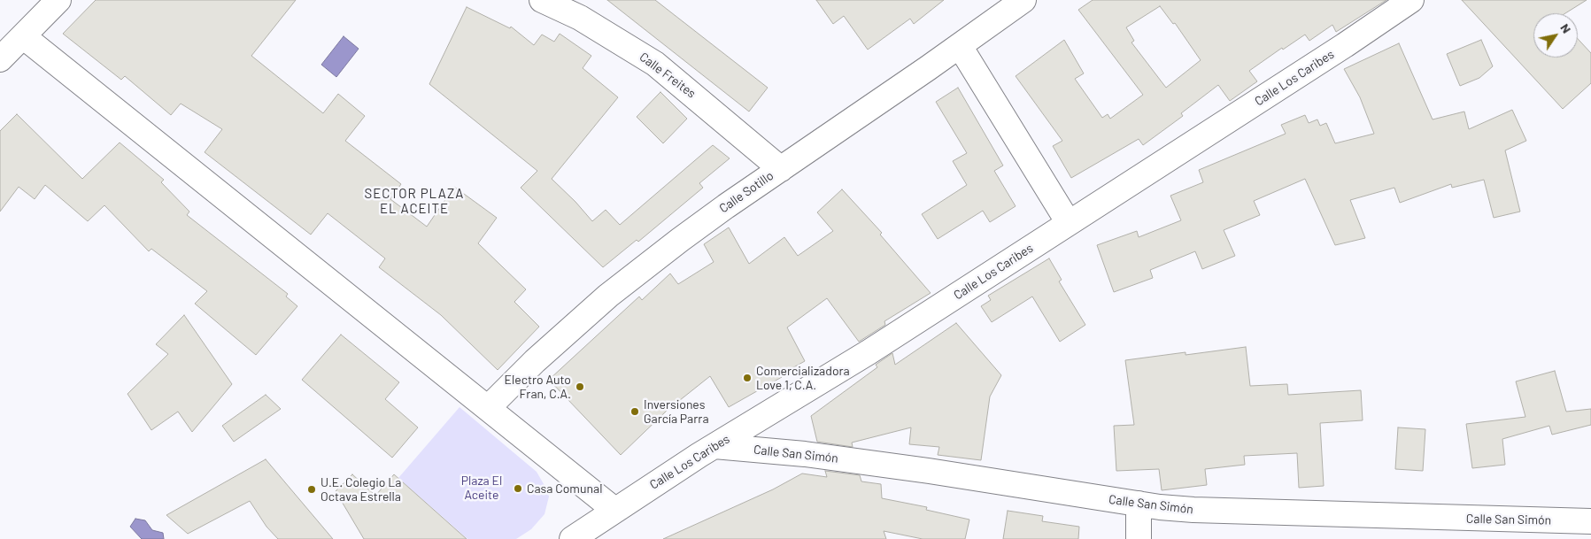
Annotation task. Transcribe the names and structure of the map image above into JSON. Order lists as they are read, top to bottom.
{
  "streets": {
    "street": [
      "Calle Freites",
      "Calle Los Caribes",
      "Calle Sotillo",
      "Calle San Simón"
    ]
  },
  "crossings": [
    ["Calle Freites", "Calle Sotillo"],
    ["Calle Los Caribes", "Calle San Simón"]
  ],
  "districts": ["SECTOR PLAZA EL ACEITE"],
  "parks": ["Plaza El Aceite"],
  "places": [
    "Comercializadora Love 1, C.A.",
    "Electro Auto Fran, C.A.",
    "Inversiones García Parra",
    "Casa Comunal",
    "U.E. Colegio La Octava Estrella"
  ],
  "north": "top right"
}
